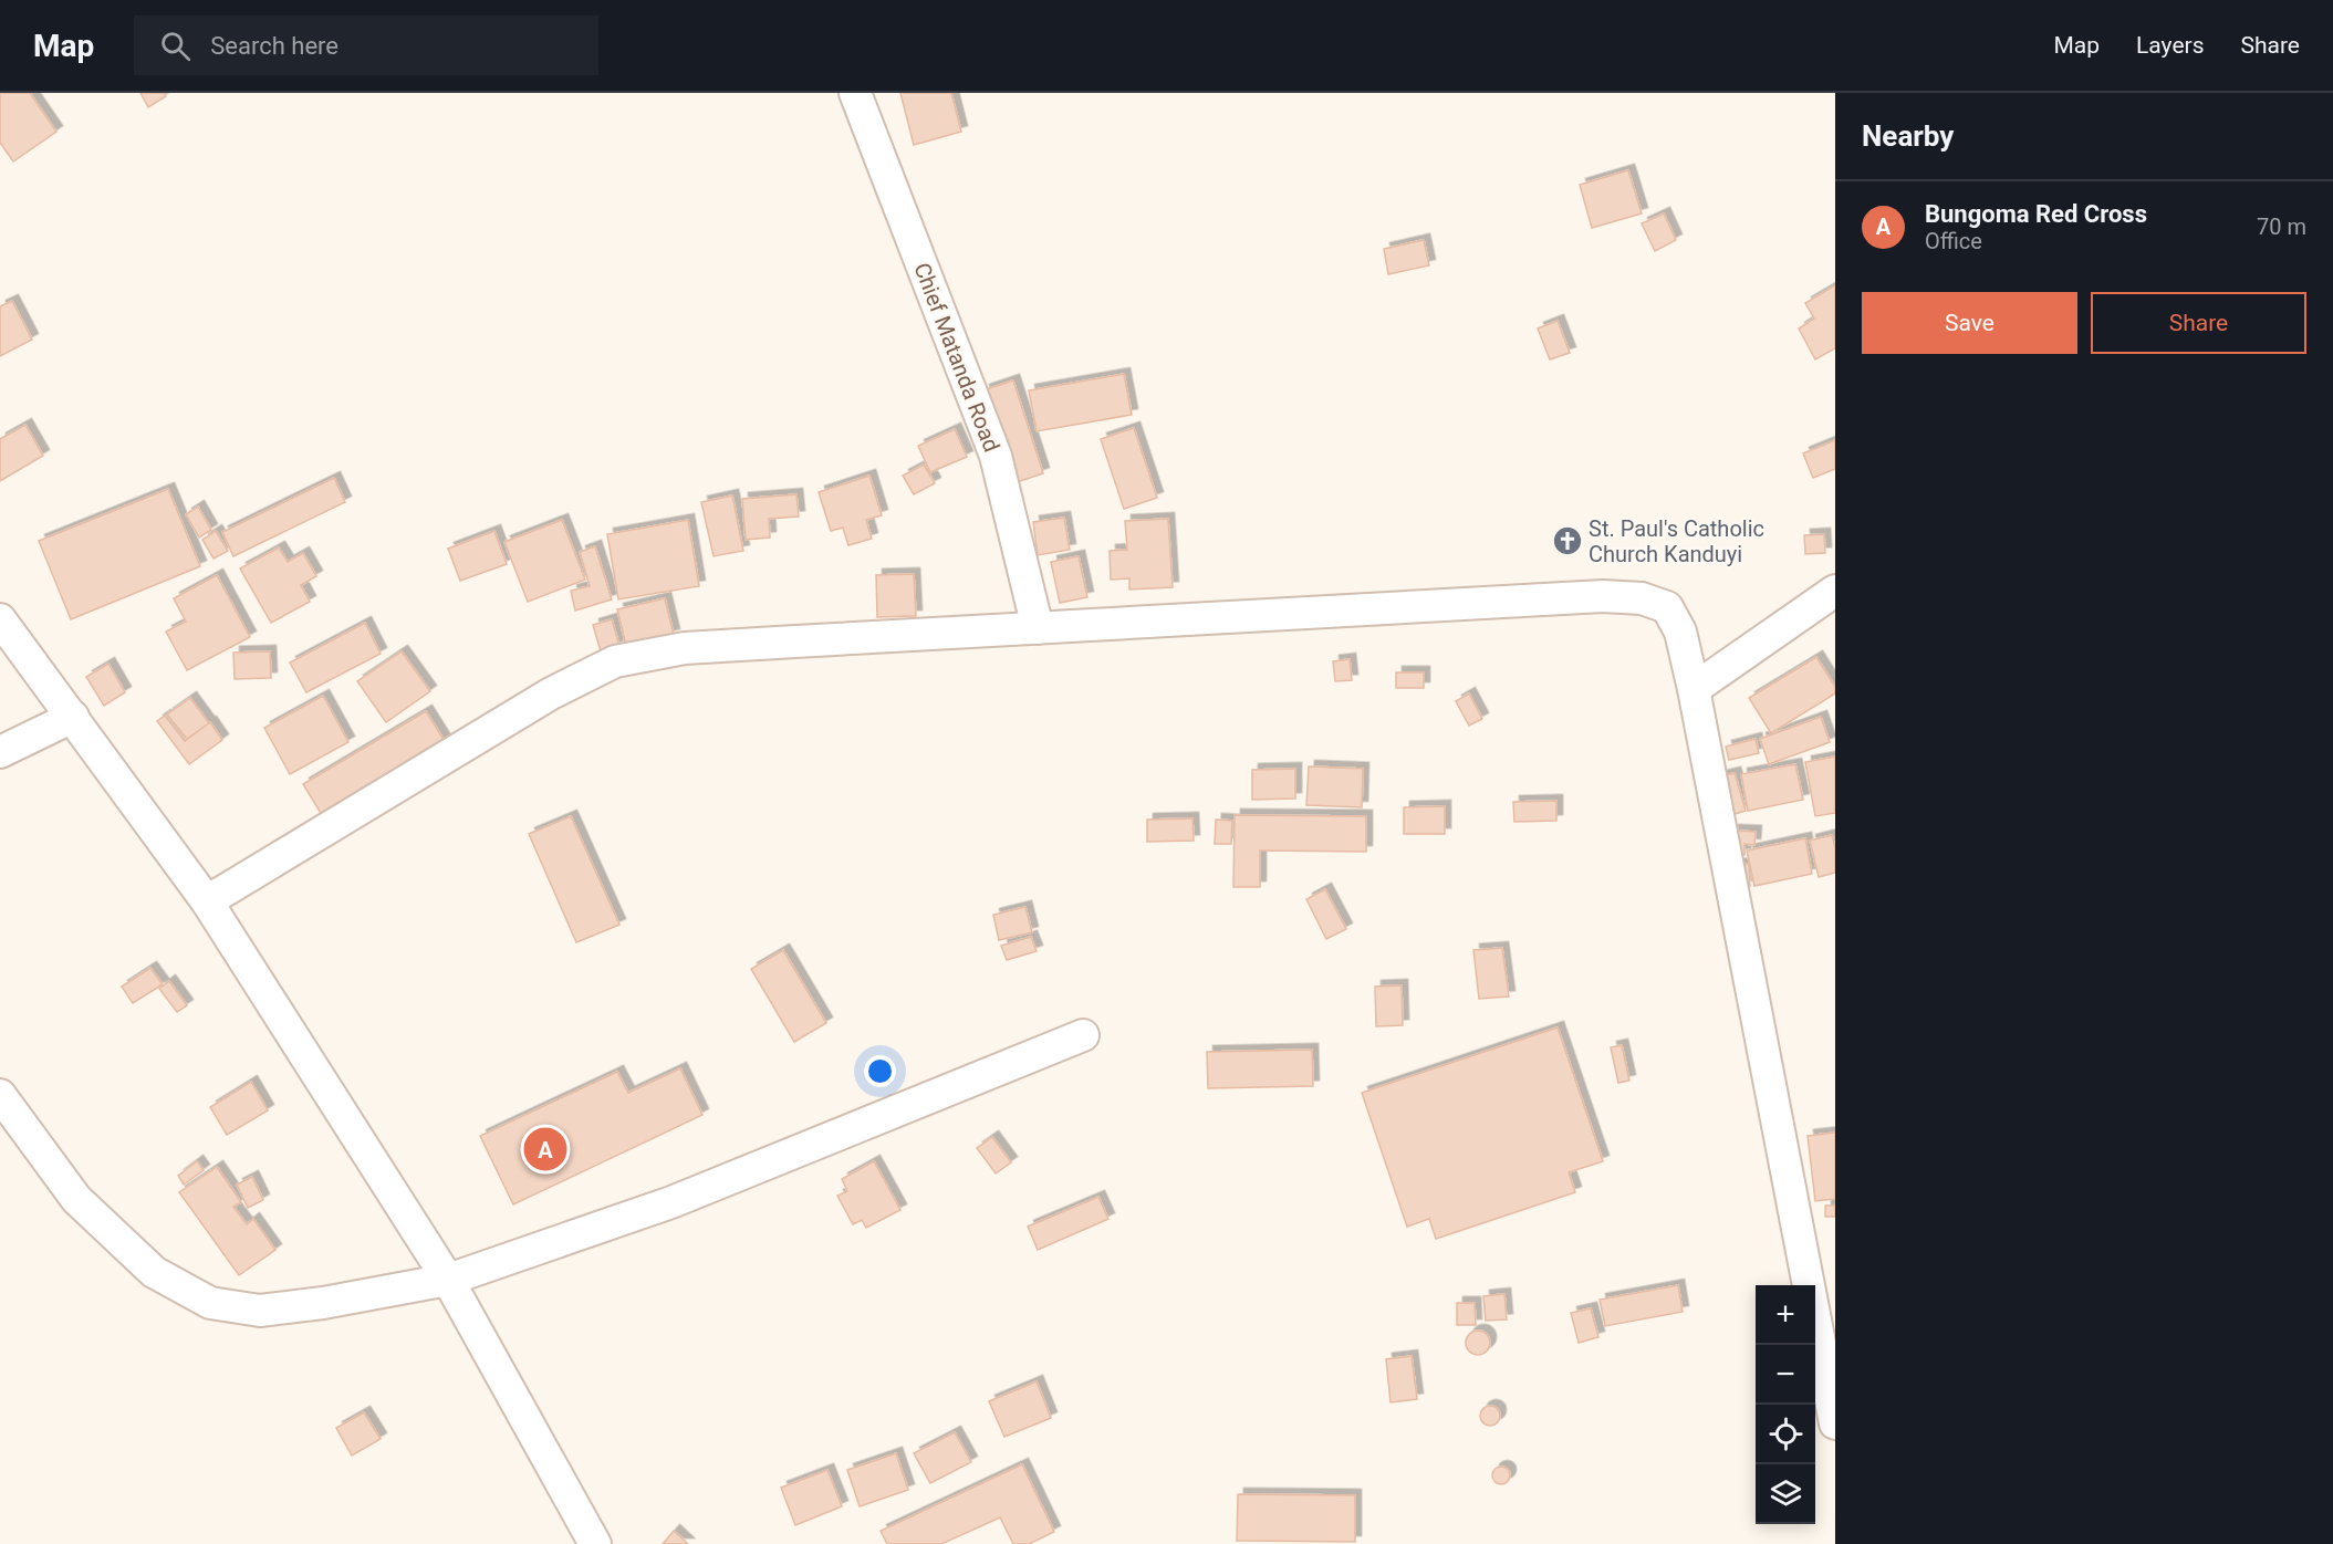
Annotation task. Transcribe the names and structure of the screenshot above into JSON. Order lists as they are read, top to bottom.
{
  "streets": {
    "street": ["Chief Matanda Road"]
  },
  "places": {
    "church": ["St. Paul's Catholic Church Kanduyi"]
  },
  "page": {
    "header": "Map",
    "search": "Search here",
    "nav": ["Map", "Layers", "Share"],
    "heading": "Nearby",
    "list": [
      {
        "mark": "A",
        "name": "Bungoma Red Cross",
        "note": "Office",
        "value": "70 m"
      }
    ],
    "buttons": ["Save", "Share"],
    "pins": "A",
    "map_buttons": ["+", "−"]
  }
}
